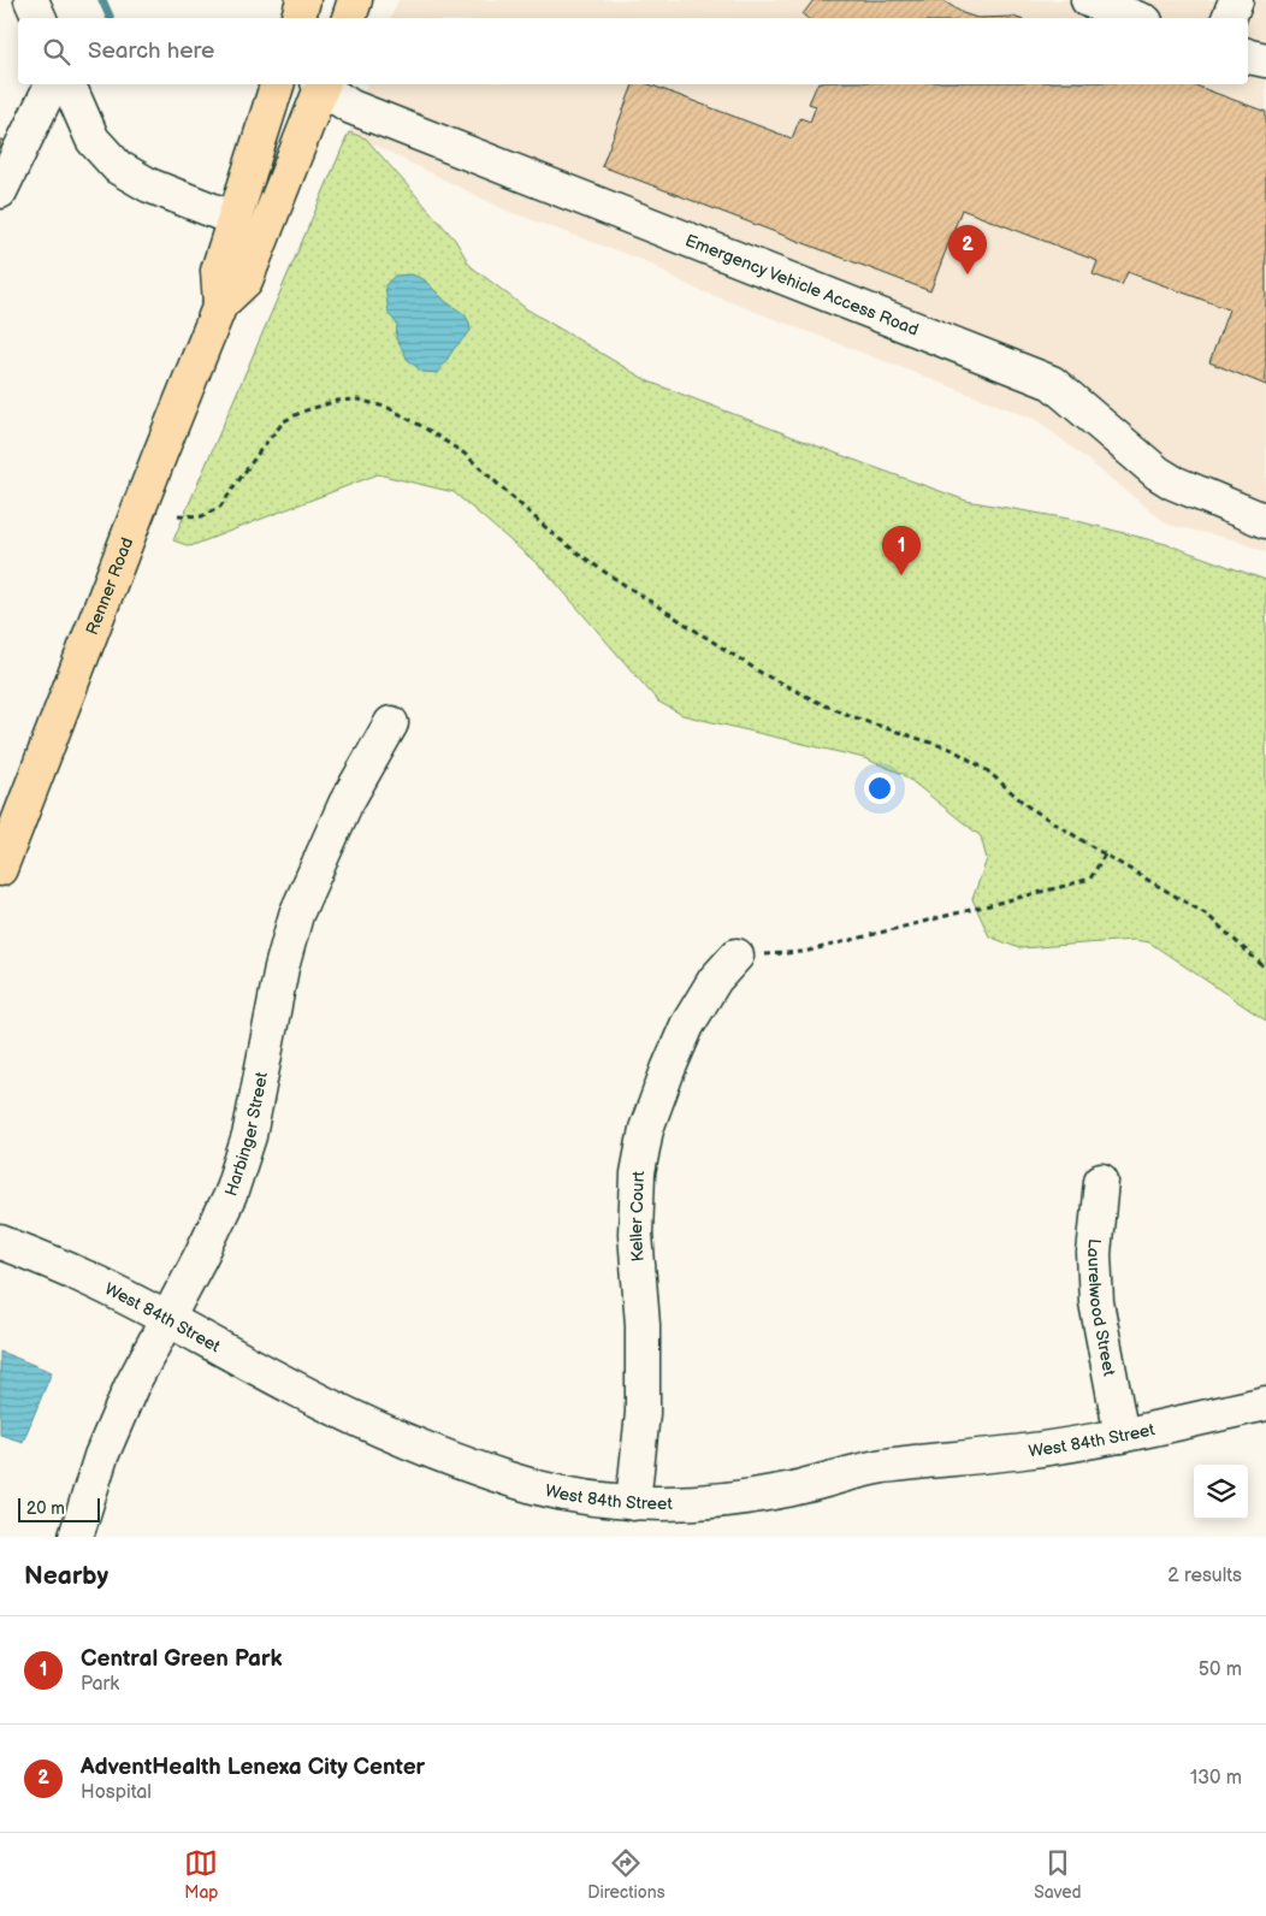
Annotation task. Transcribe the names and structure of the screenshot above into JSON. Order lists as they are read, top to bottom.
{
  "streets": {
    "main road": ["Renner Road"],
    "street": [
      "Emergency Vehicle Access Road",
      "Harbinger Street",
      "Keller Court",
      "Laurelwood Street",
      "West 84th Street"
    ]
  },
  "crossings": [
    ["Harbinger Street", "West 84th Street"],
    ["Keller Court", "West 84th Street"],
    ["Laurelwood Street", "West 84th Street"]
  ],
  "scale_bar": "20 m",
  "page": {
    "search": "Search here",
    "pins": ["2", "1"],
    "scale": "20 m",
    "heading": ["Nearby", "2 results"],
    "list": [
      {
        "mark": "1",
        "name": "Central Green Park",
        "note": "Park",
        "value": "50 m"
      },
      {
        "mark": "2",
        "name": "AdventHealth Lenexa City Center",
        "note": "Hospital",
        "value": "130 m"
      }
    ],
    "nav": ["Map", "Directions", "Saved"]
  }
}
